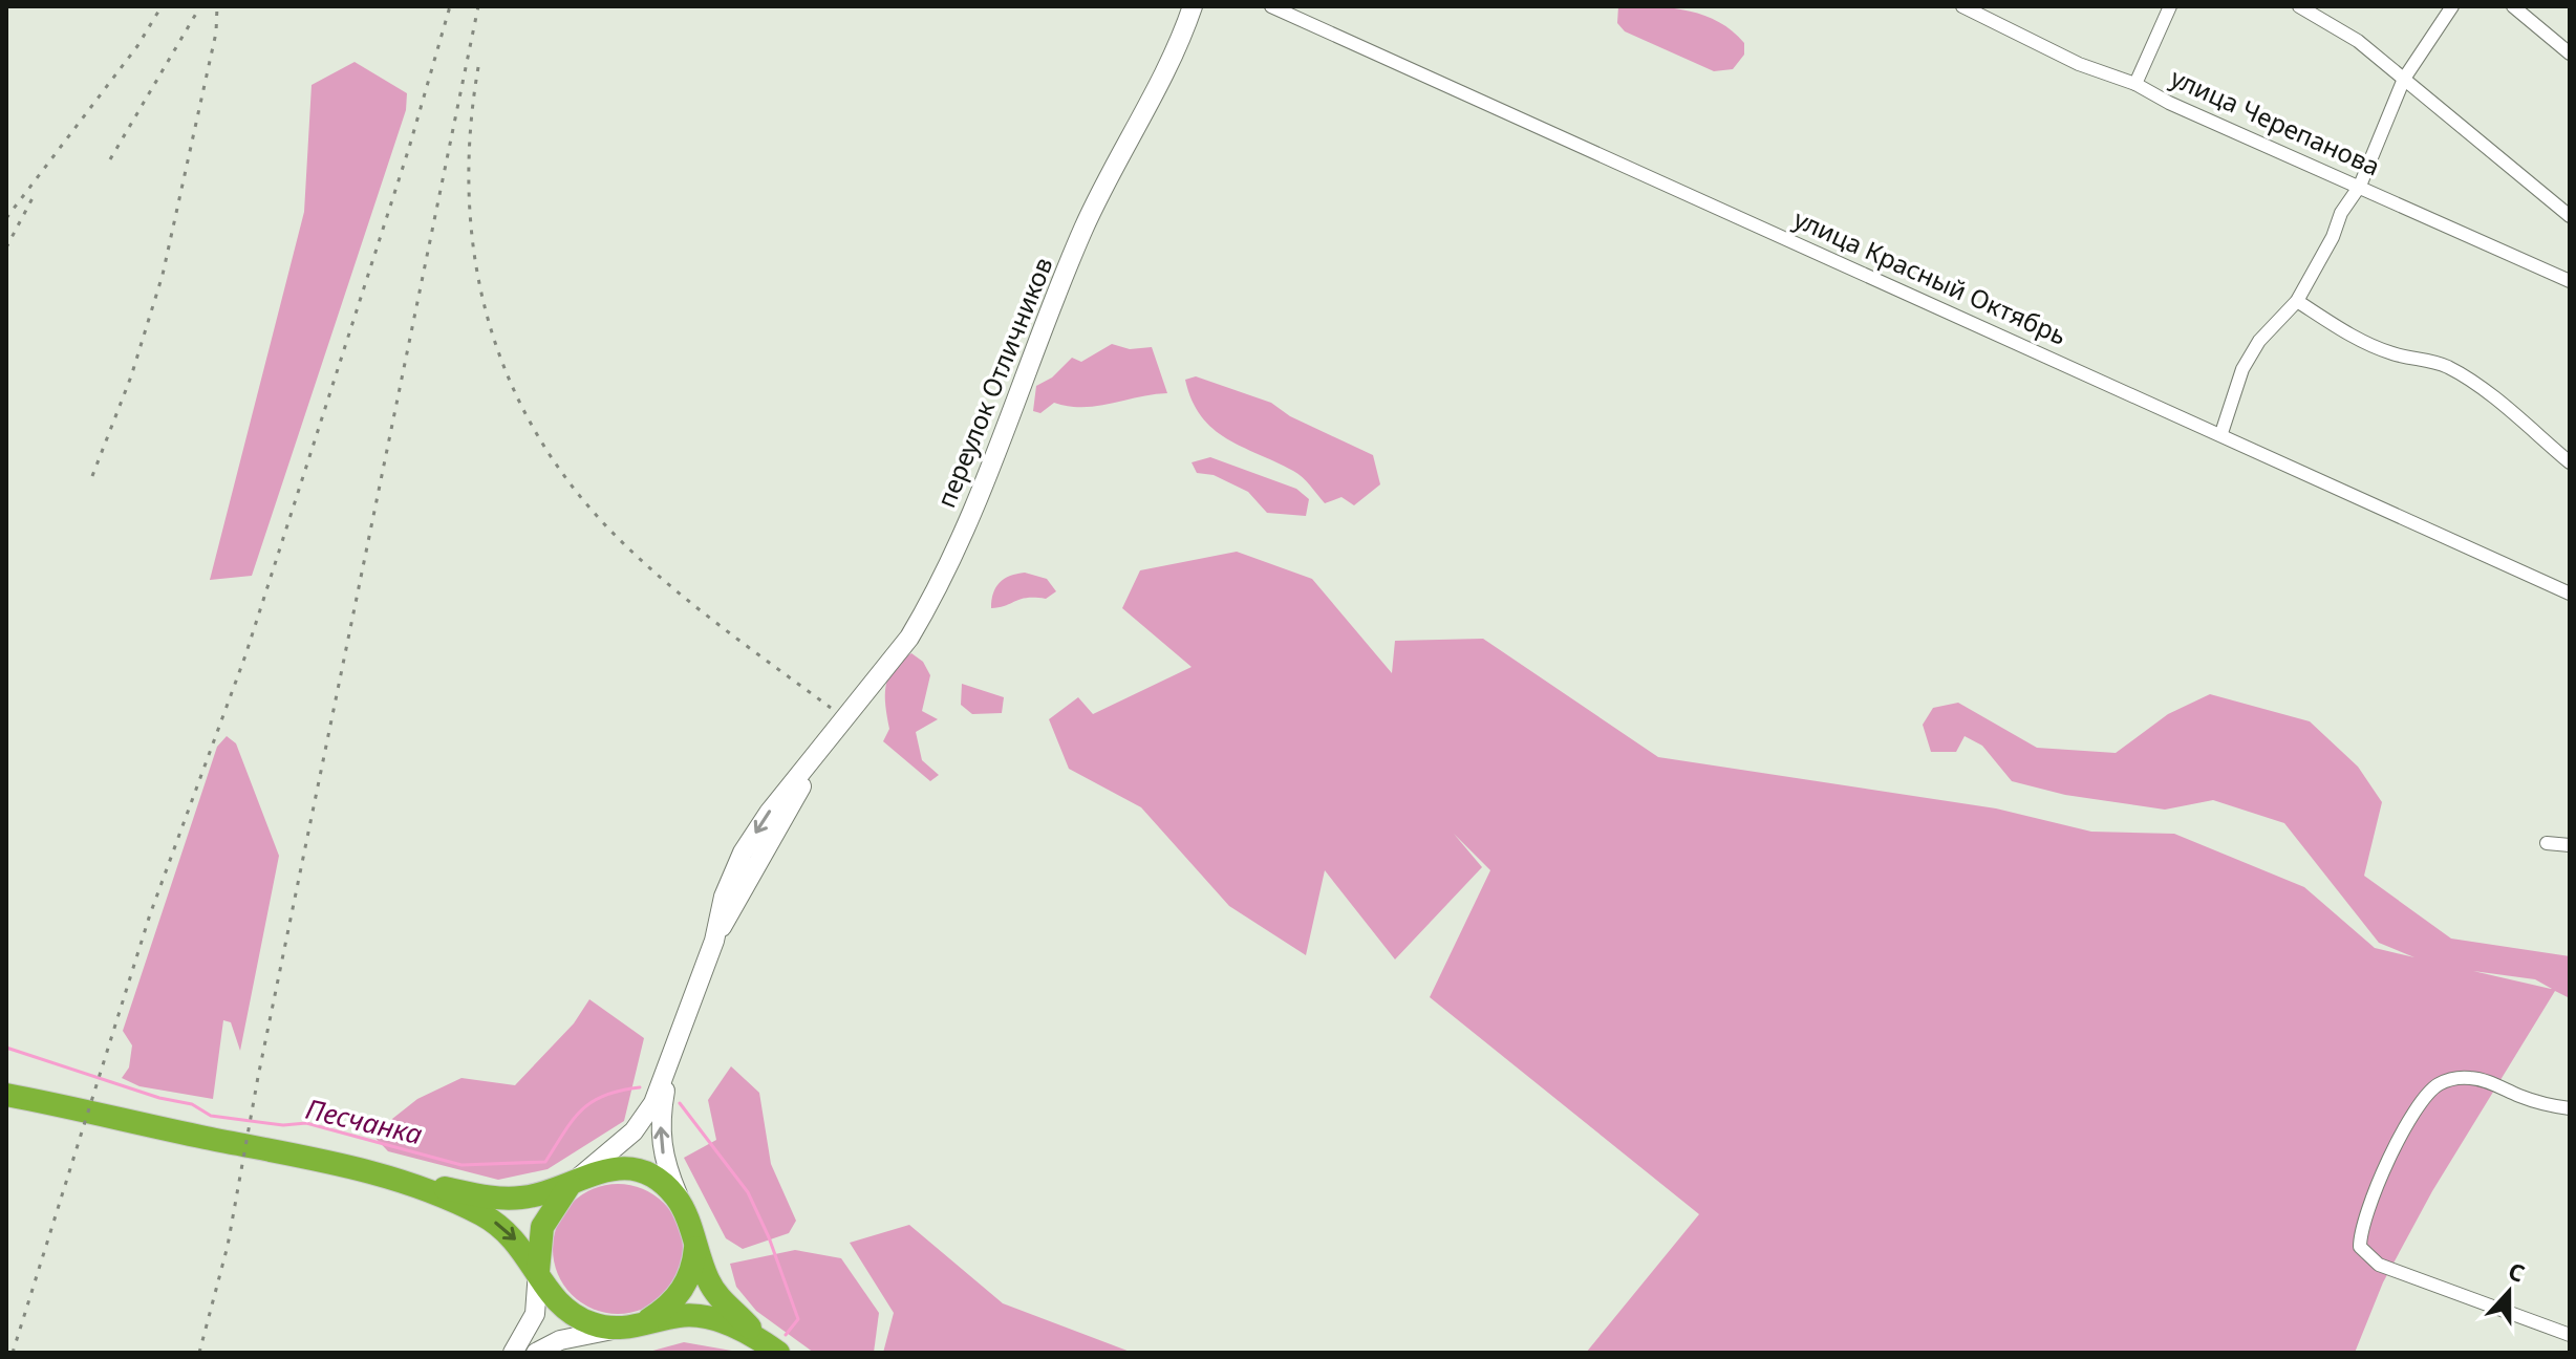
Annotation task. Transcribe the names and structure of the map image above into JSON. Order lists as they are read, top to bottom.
{
  "streets": {
    "main road": ["переулок Отличников"],
    "street": ["улица Черепанова", "улица Красный Октябрь"]
  },
  "water": ["Песчанка"],
  "north": "top"
}
